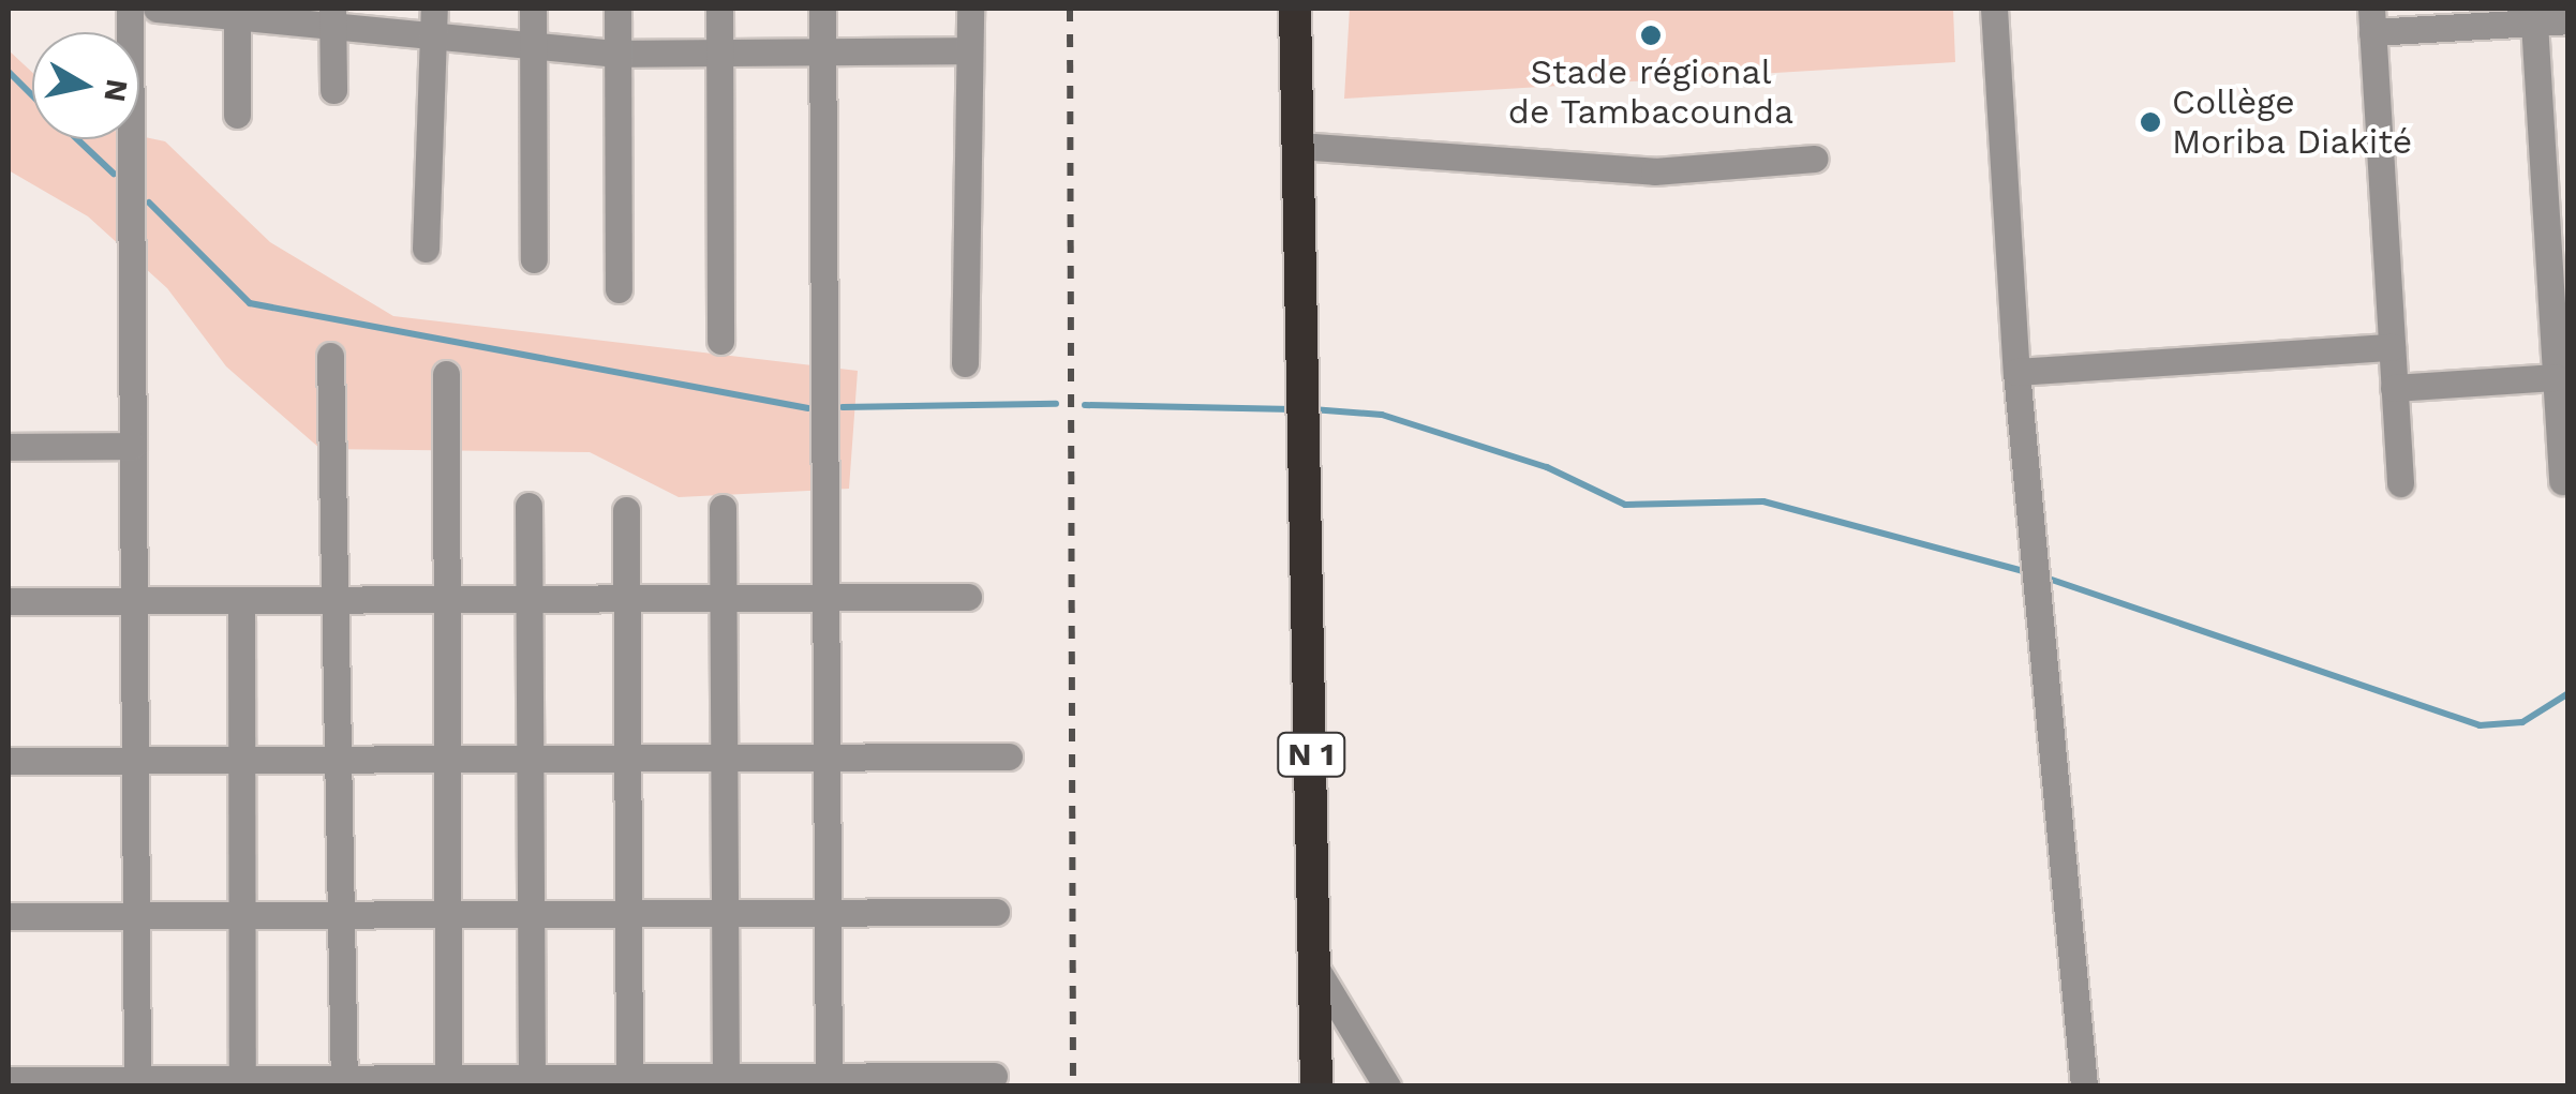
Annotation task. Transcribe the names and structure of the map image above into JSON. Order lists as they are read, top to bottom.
{
  "streets": {
    "highway": ["N 1"]
  },
  "places": ["Stade régional de Tambacounda", "Collège Moriba Diakité"],
  "north": "right"
}
